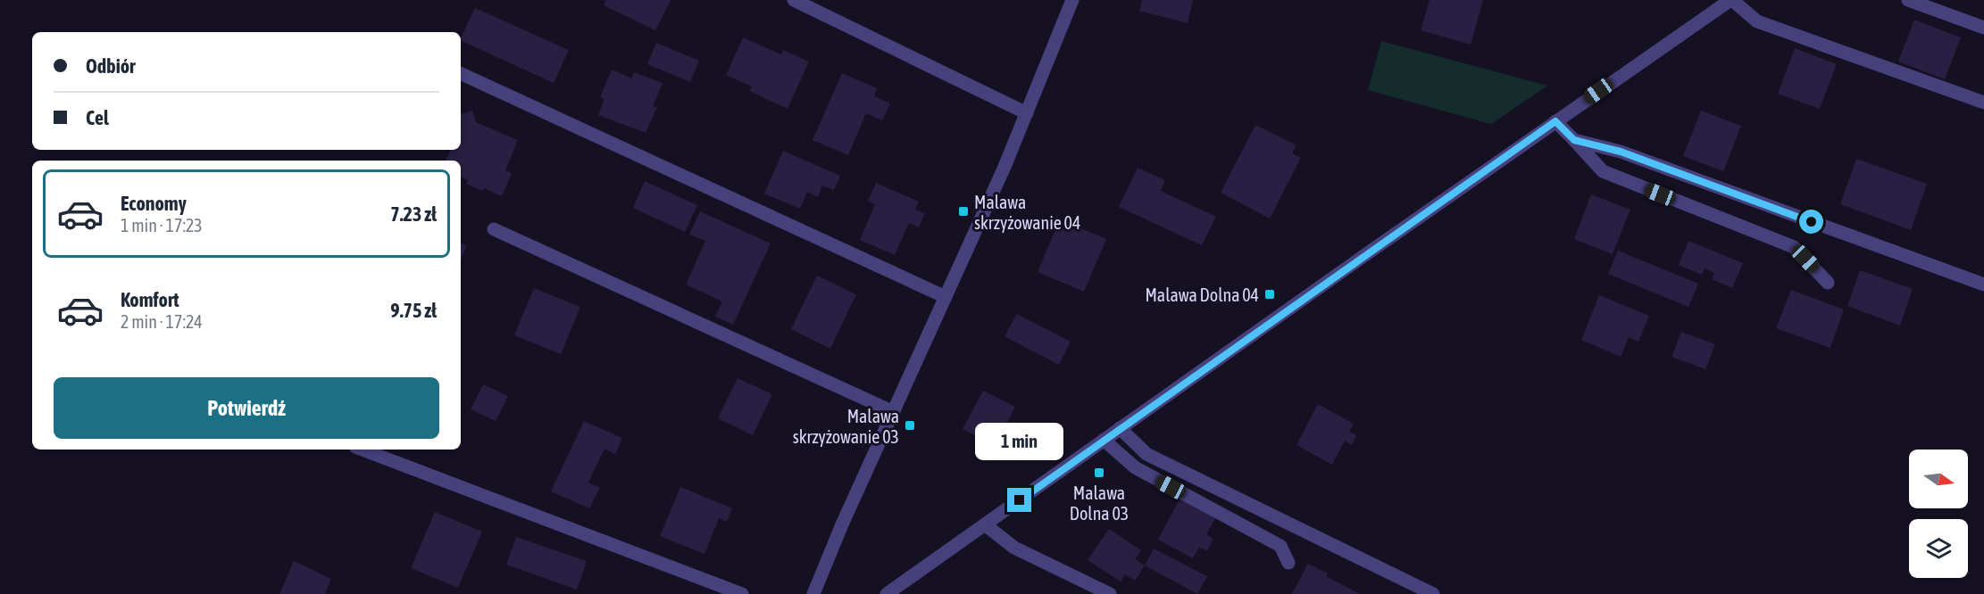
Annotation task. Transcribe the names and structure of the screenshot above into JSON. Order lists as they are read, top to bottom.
{
  "places": {
    "transit": [
      "Malawa skrzyżowanie 04",
      "Malawa Dolna 04",
      "Malawa skrzyżowanie 03",
      "Malawa Dolna 03"
    ]
  },
  "north": "right",
  "page": {
    "banner": ["Odbiór", "Cel"],
    "list": [
      {
        "name": "Economy",
        "note": "1 min · 17:23",
        "value": "7.23 zł"
      },
      {
        "name": "Komfort",
        "note": "2 min · 17:24",
        "value": "9.75 zł"
      }
    ],
    "buttons": "Potwierdź",
    "bubble": "1 min"
  }
}
